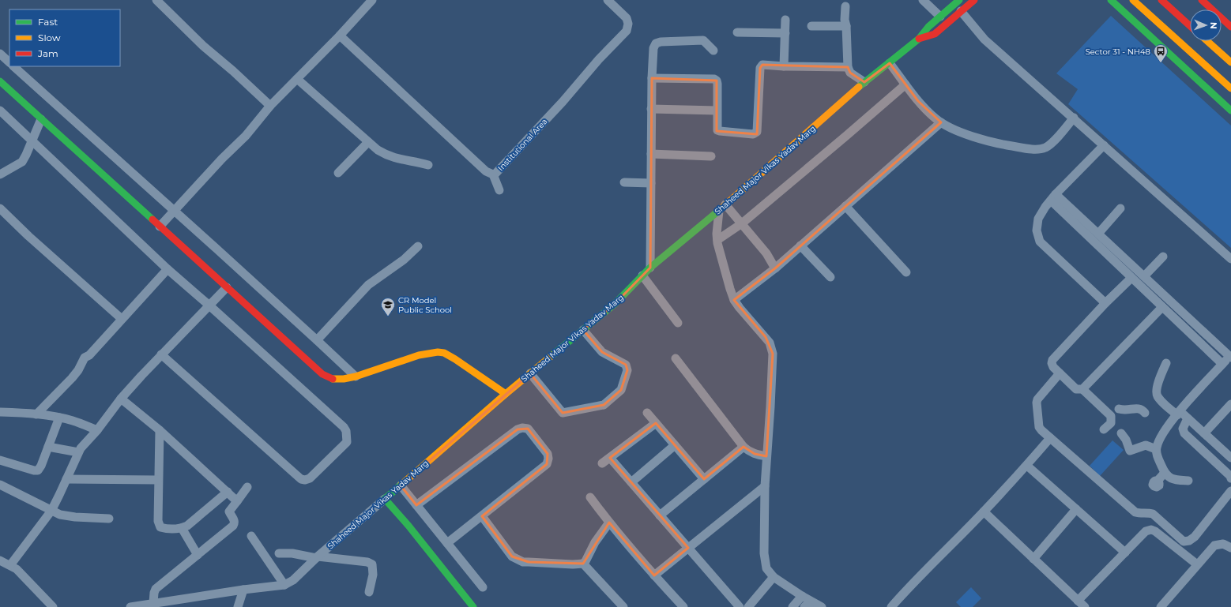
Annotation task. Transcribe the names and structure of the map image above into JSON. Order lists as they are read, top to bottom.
{
  "streets": {
    "main road": ["Shaheed Major Vikas Yadav Marg"],
    "street": ["Institutional Area"]
  },
  "places": {
    "bus stop": ["Sector 31 - NH48"],
    "school or university": ["CR Model Public School"]
  },
  "legend": ["Fast", "Slow", "Jam"],
  "north": "right"
}
